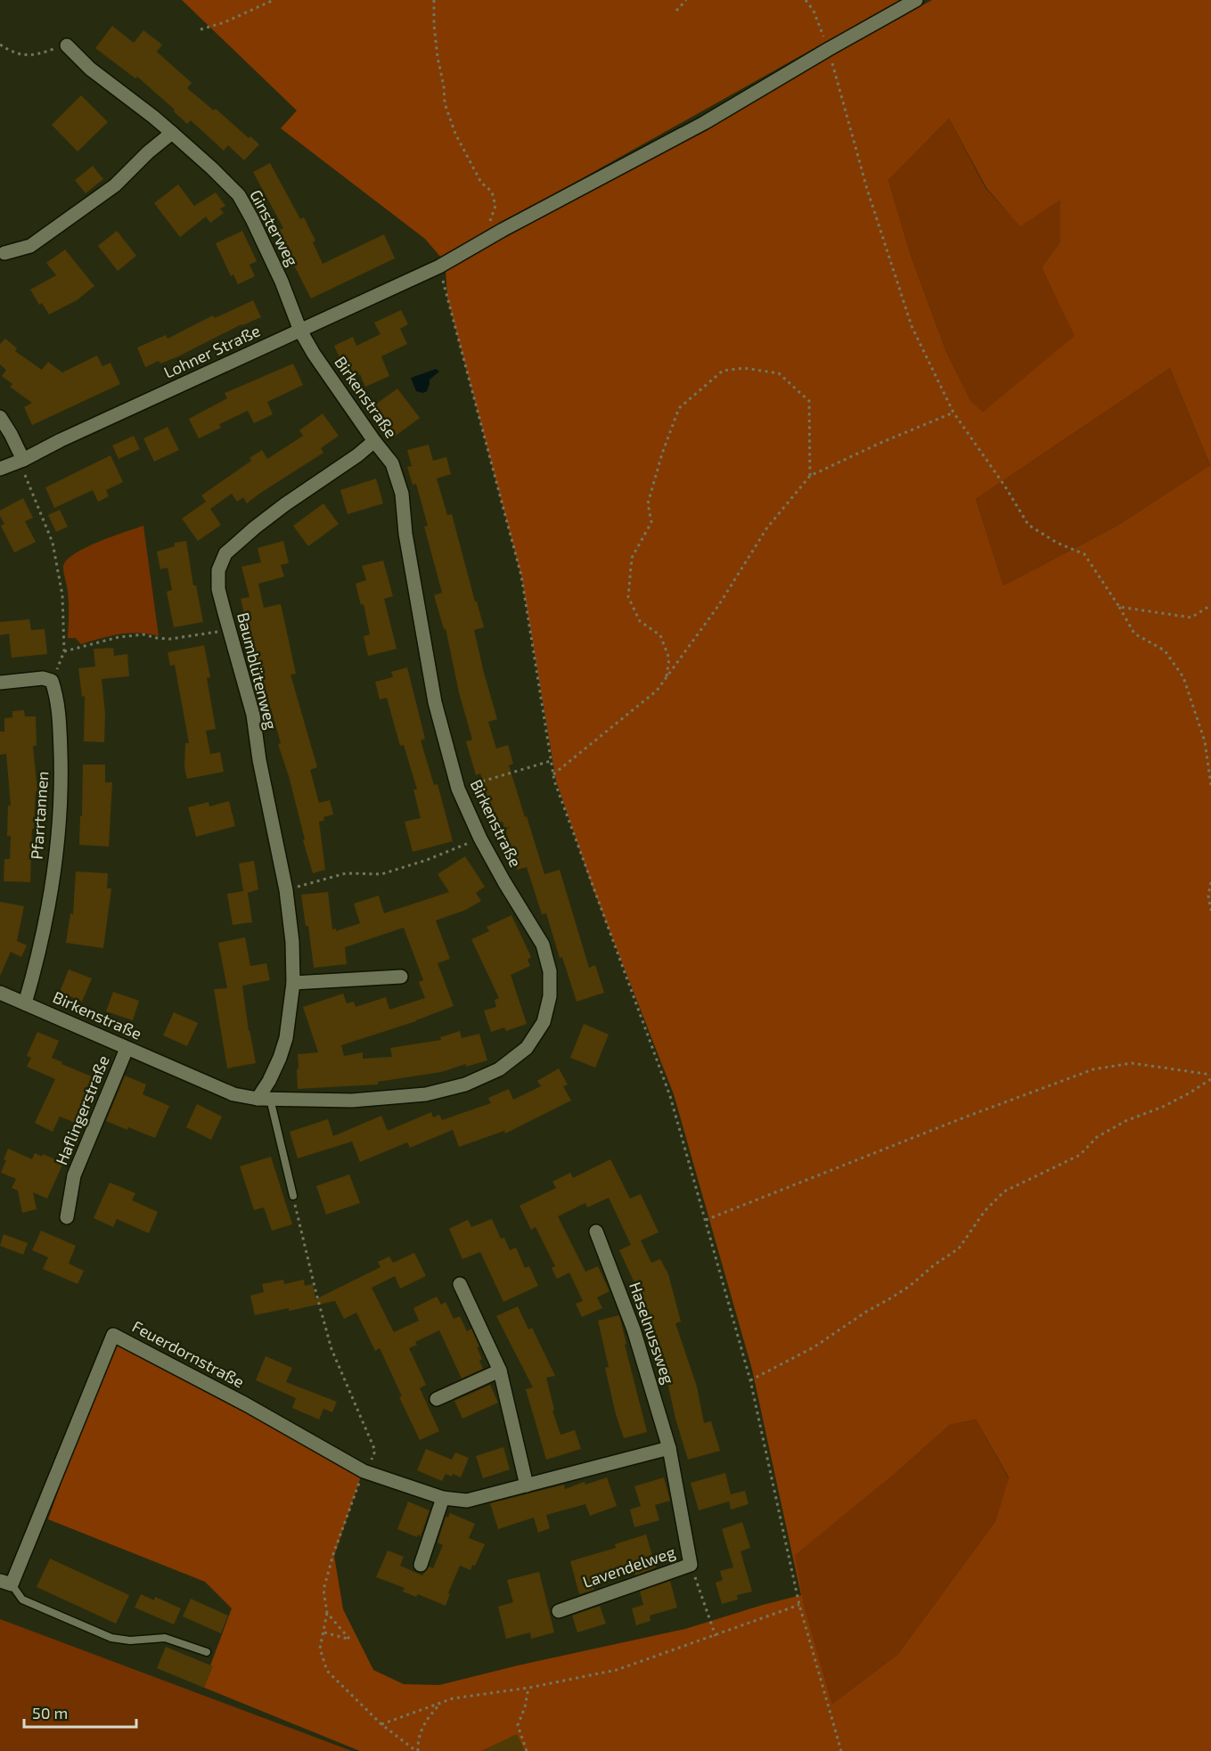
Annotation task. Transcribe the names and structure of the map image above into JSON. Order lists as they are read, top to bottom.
{
  "streets": {
    "street": [
      "Ginsterweg",
      "Lohner Straße",
      "Birkenstraße",
      "Baumblütenweg",
      "Pfarrtannen",
      "Haflingerstraße",
      "Haselnussweg",
      "Feuerdornstraße",
      "Lavendelweg"
    ]
  },
  "crossings": [
    ["Ginsterweg", "Lohner Straße"],
    ["Ginsterweg", "Birkenstraße"],
    ["Lohner Straße", "Birkenstraße"],
    ["Birkenstraße", "Baumblütenweg"],
    ["Birkenstraße", "Pfarrtannen"],
    ["Birkenstraße", "Haflingerstraße"],
    ["Haselnussweg", "Feuerdornstraße"],
    ["Haselnussweg", "Lavendelweg"],
    ["Feuerdornstraße", "Lavendelweg"]
  ],
  "scale_bar": "50 m"
}
